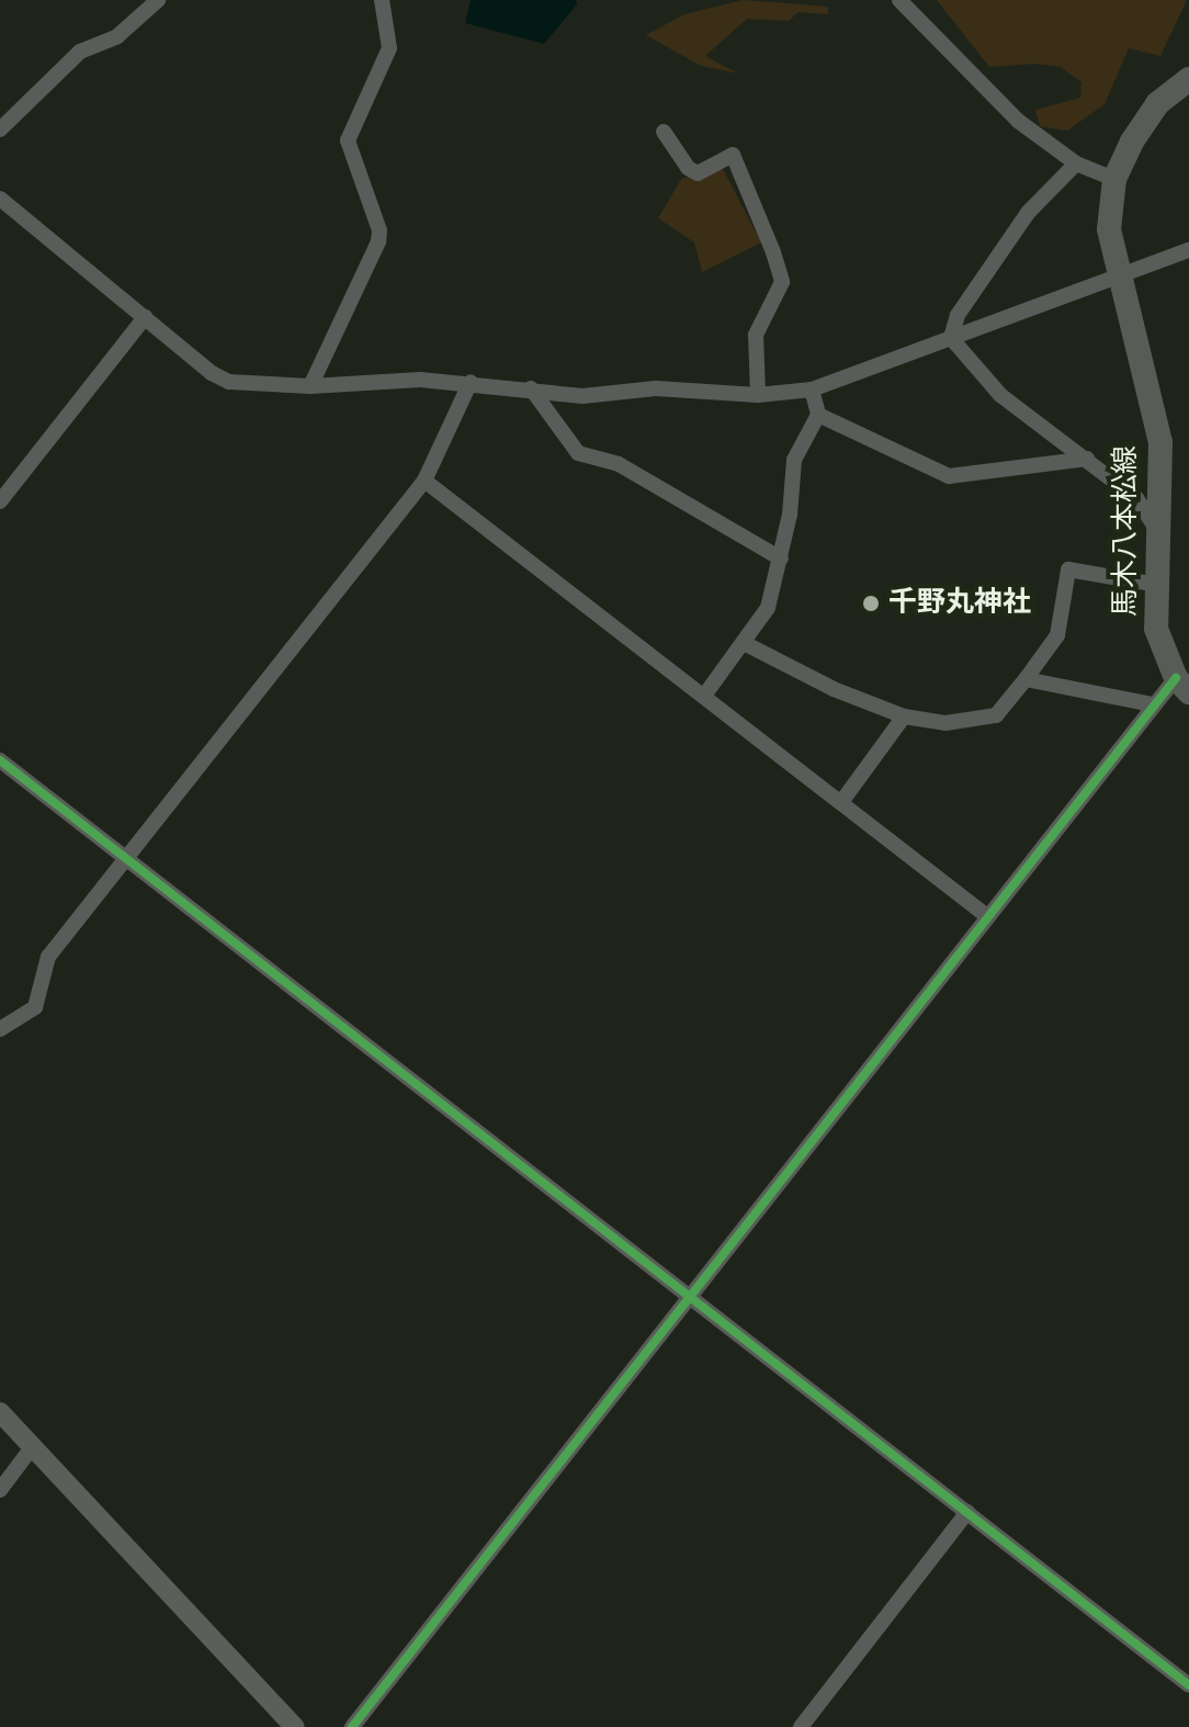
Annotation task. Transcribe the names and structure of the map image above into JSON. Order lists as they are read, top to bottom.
{
  "streets": {
    "main road": ["馬木八本松線"]
  },
  "places": ["千野丸神社"]
}
